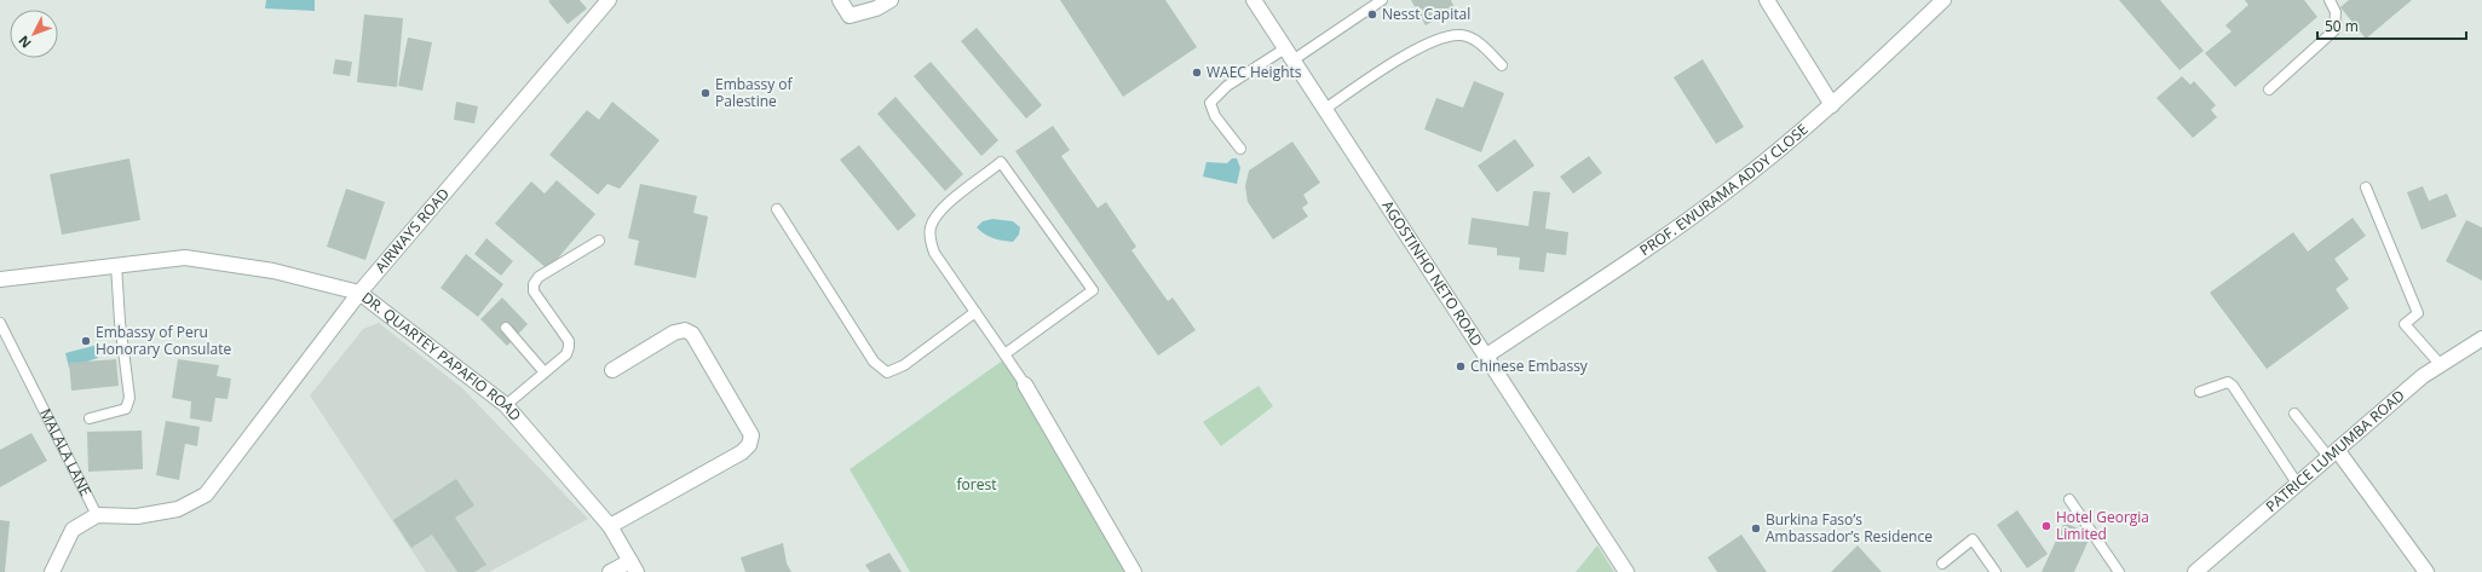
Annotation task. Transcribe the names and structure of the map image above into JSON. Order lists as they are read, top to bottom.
{
  "streets": {
    "street": [
      "PROF. EWURAMA ADDY CLOSE",
      "AIRWAYS ROAD",
      "AGOSTINHO NETO ROAD",
      "DR. QUARTEY PAPAFIO ROAD",
      "PATRICE LUMUMBA ROAD"
    ],
    "lane": ["MALALA LANE"]
  },
  "crossings": [
    ["PROF. EWURAMA ADDY CLOSE", "AGOSTINHO NETO ROAD"],
    ["AIRWAYS ROAD", "DR. QUARTEY PAPAFIO ROAD"],
    ["AIRWAYS ROAD", "MALALA LANE"]
  ],
  "parks": ["forest"],
  "places": [
    "Nesst Capital",
    "WAEC Heights",
    "Embassy of Palestine",
    "Embassy of Peru Honorary Consulate",
    "Chinese Embassy",
    "Hotel Georgia Limited",
    "Burkina Faso’s Ambassador’s Residence"
  ],
  "scale_bar": "50 m",
  "north": "bottom left"
}
